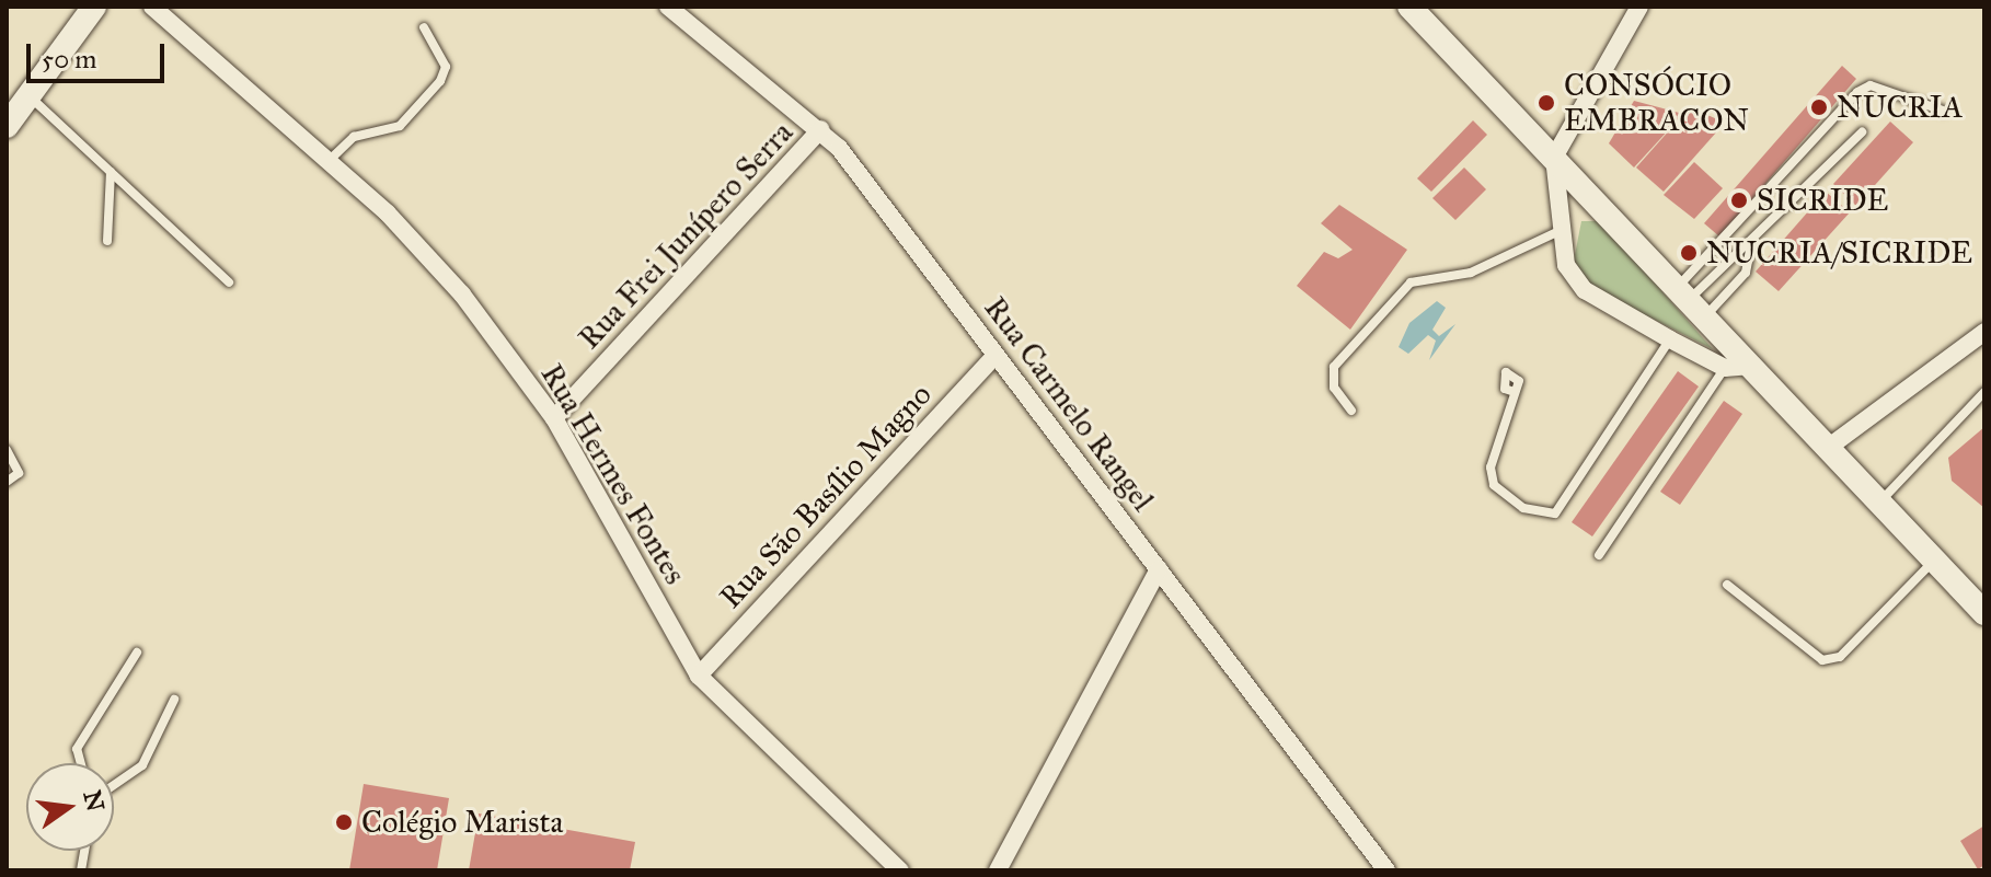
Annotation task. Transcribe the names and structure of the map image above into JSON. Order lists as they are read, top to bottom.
{
  "streets": {
    "street": [
      "Rua Frei Junípero Serra",
      "Rua Carmelo Rangel",
      "Rua Hermes Fontes",
      "Rua São Basílio Magno"
    ]
  },
  "crossings": [
    ["Rua Frei Junípero Serra", "Rua Carmelo Rangel"],
    ["Rua Frei Junípero Serra", "Rua Hermes Fontes"],
    ["Rua Carmelo Rangel", "Rua São Basílio Magno"],
    ["Rua Hermes Fontes", "Rua São Basílio Magno"]
  ],
  "places": [
    "CONSÓCIO EMBRACON",
    "NUCRIA",
    "SICRIDE",
    "NUCRIA/SICRIDE",
    "Colégio Marista"
  ],
  "scale_bar": "50 m",
  "north": "right"
}
